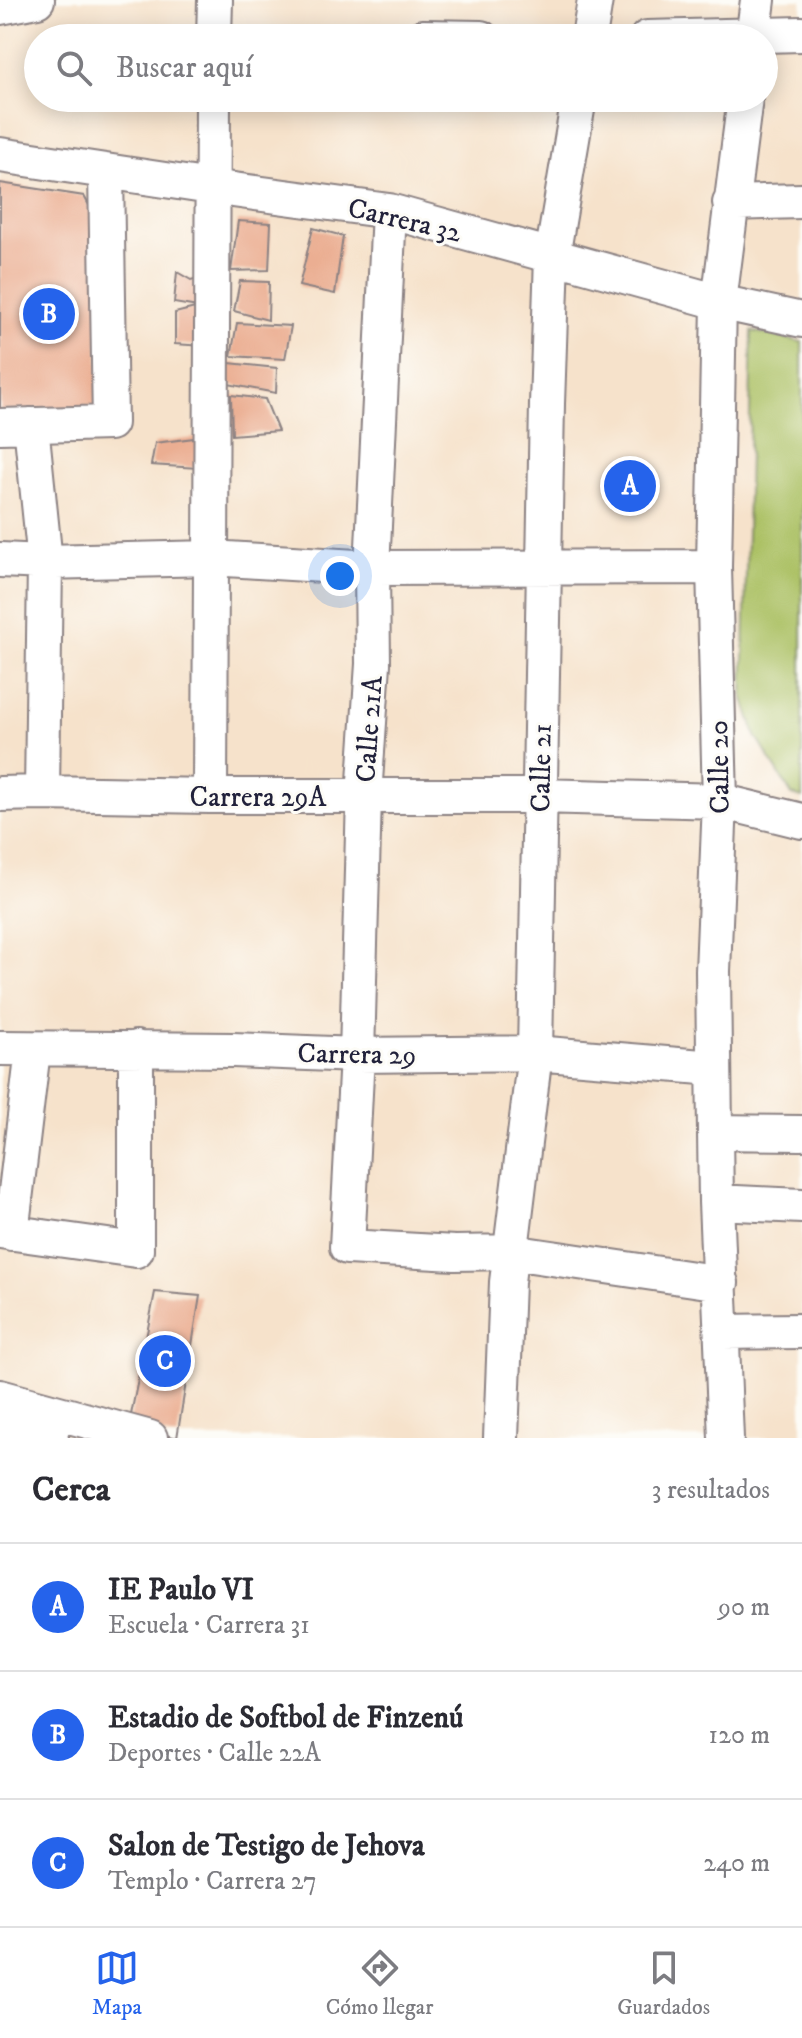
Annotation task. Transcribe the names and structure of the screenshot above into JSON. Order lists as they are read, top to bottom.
{
  "streets": {
    "street": [
      "Carrera 32",
      "Calle 21A",
      "Calle 20",
      "Calle 21",
      "Carrera 29A",
      "Carrera 29"
    ]
  },
  "crossings": [
    ["Carrera 32", "Calle 21A"],
    ["Carrera 32", "Calle 20"],
    ["Carrera 32", "Calle 21"],
    ["Calle 21A", "Calle 21"],
    ["Calle 21A", "Carrera 29A"],
    ["Calle 21A", "Carrera 29"],
    ["Calle 20", "Carrera 29A"],
    ["Calle 20", "Carrera 29"],
    ["Calle 21", "Carrera 29A"],
    ["Calle 21", "Carrera 29"]
  ],
  "page": {
    "search": "Buscar aquí",
    "pins": ["B", "A", "C"],
    "heading": ["Cerca", "3 resultados"],
    "list": [
      {
        "mark": "A",
        "name": "IE Paulo VI",
        "note": "Escuela · Carrera 31",
        "value": "90 m"
      },
      {
        "mark": "B",
        "name": "Estadio de Softbol de Finzenú",
        "note": "Deportes · Calle 22A",
        "value": "120 m"
      },
      {
        "mark": "C",
        "name": "Salon de Testigo de Jehova",
        "note": "Templo · Carrera 27",
        "value": "240 m"
      }
    ],
    "nav": ["Mapa", "Cómo llegar", "Guardados"]
  }
}
